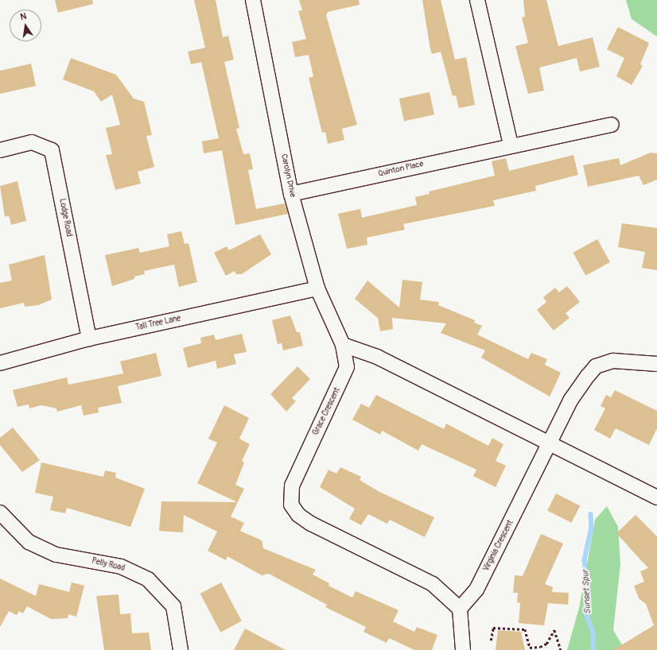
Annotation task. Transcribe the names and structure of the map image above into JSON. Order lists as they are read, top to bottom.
{
  "streets": {
    "street": [
      "Quinton Place",
      "Carolyn Drive",
      "Lodge Road",
      "Tall Tree Lane",
      "Grace Crescent",
      "Virginia Crescent",
      "Pelly Road"
    ]
  },
  "crossings": [
    ["Quinton Place", "Carolyn Drive"],
    ["Carolyn Drive", "Tall Tree Lane"],
    ["Carolyn Drive", "Grace Crescent"],
    ["Lodge Road", "Tall Tree Lane"],
    ["Grace Crescent", "Virginia Crescent"]
  ],
  "water": ["Sunset Spur"],
  "north": "top"
}
